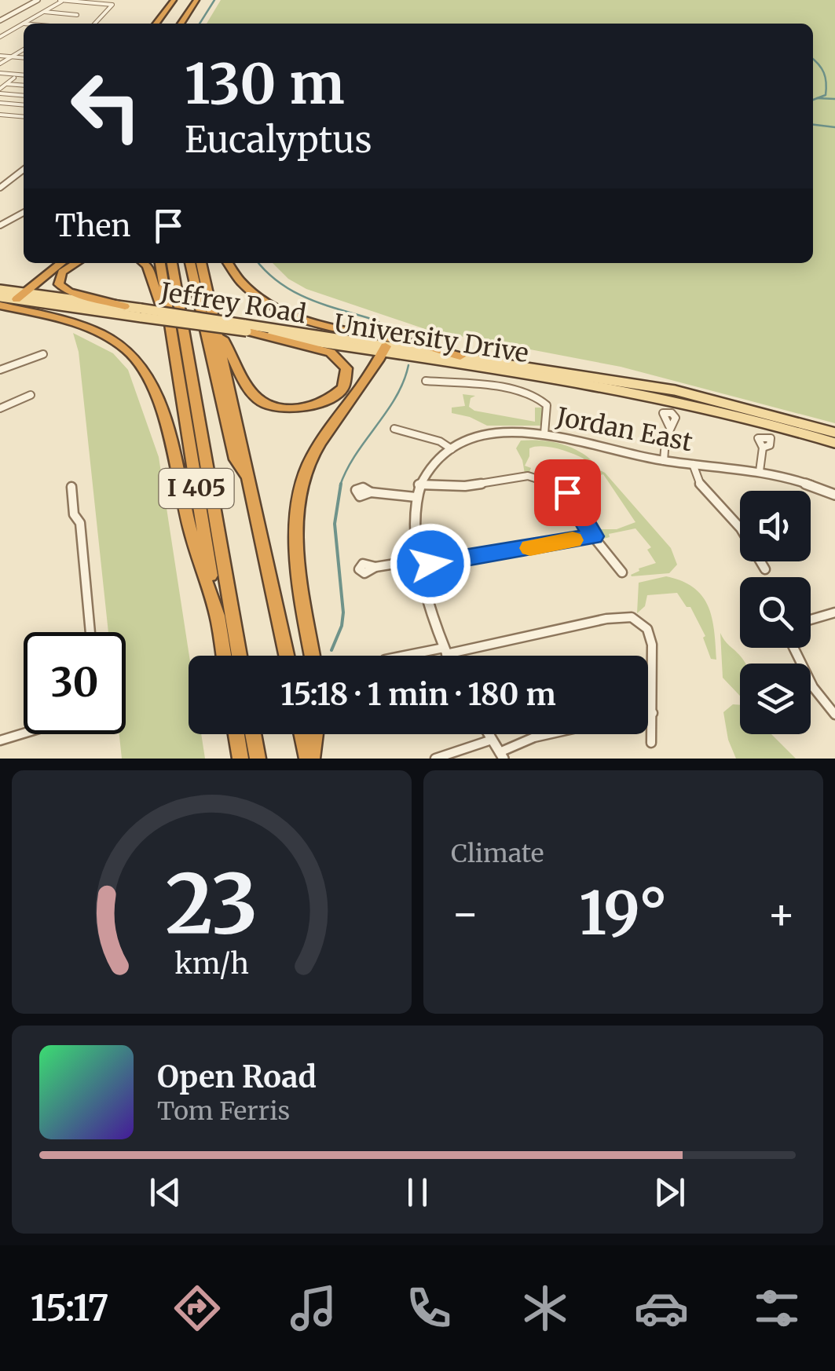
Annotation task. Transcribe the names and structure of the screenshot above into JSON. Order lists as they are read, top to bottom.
{
  "streets": {
    "highway": ["I 405"],
    "main road": ["Jeffrey Road", "University Drive"],
    "street": ["Jordan East"]
  },
  "crossings": [
    ["Jeffrey Road", "University Drive"],
    ["Jeffrey Road", "I 405"]
  ],
  "page": {
    "turn": ["130 m", "Eucalyptus"],
    "then": "Then",
    "limit": "30",
    "trip": "15:18 · 1 min · 180 m",
    "tile": "Climate",
    "heat": ["−", "19°", "+"],
    "song": ["Open Road", "Tom Ferris"],
    "tabs": "15:17",
    "gauge": ["23", "km/h"]
  }
}
